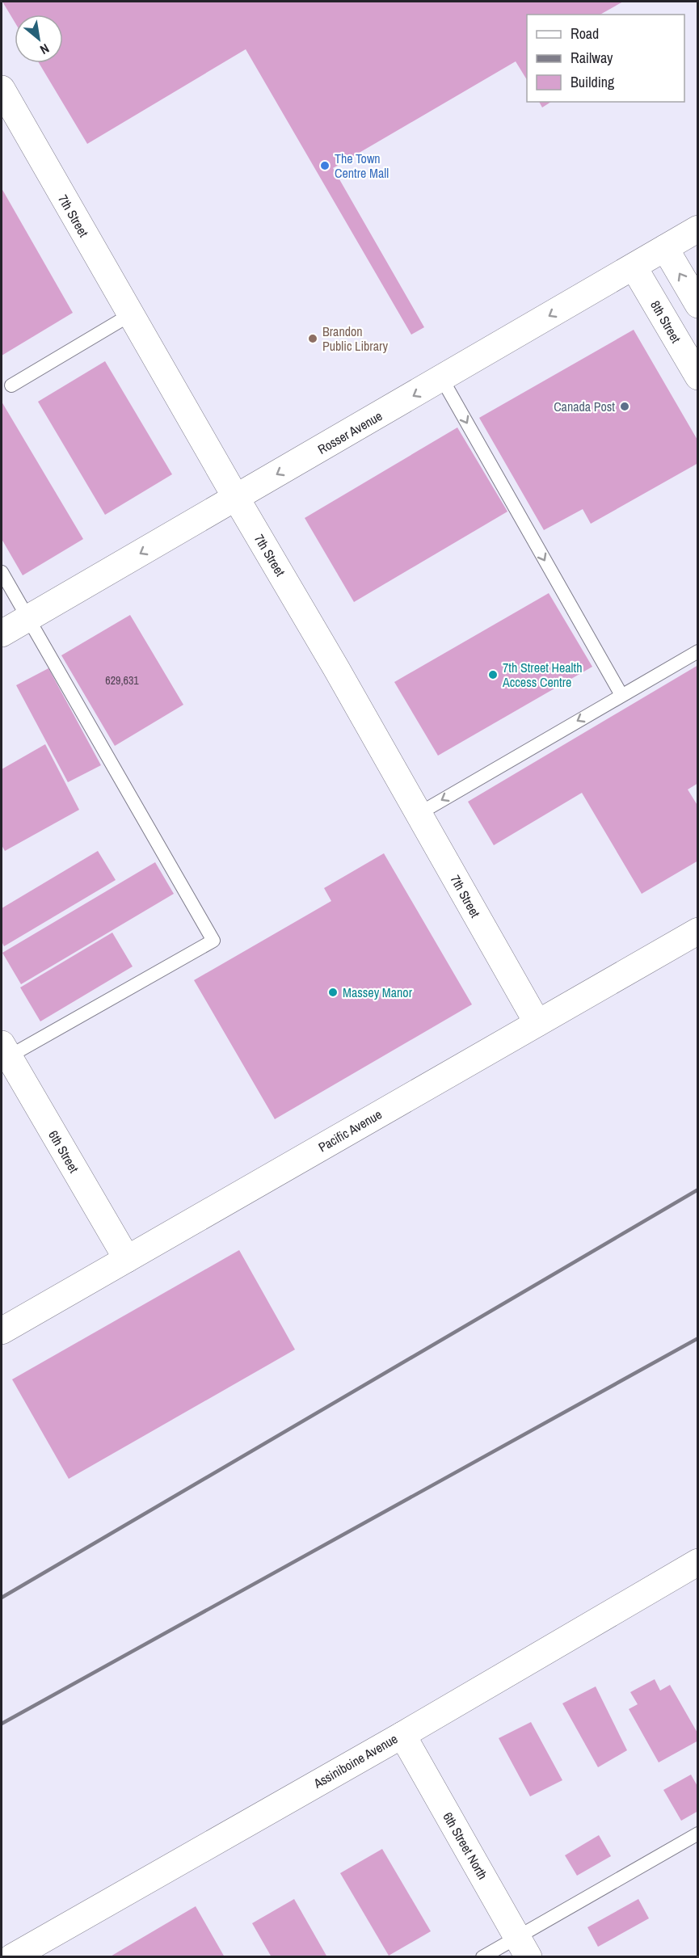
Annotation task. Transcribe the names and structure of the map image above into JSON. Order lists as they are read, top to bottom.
{
  "streets": {
    "street": [
      "7th Street",
      "8th Street",
      "Rosser Avenue",
      "Pacific Avenue",
      "6th Street",
      "Assiniboine Avenue",
      "6th Street North"
    ]
  },
  "crossings": [
    ["7th Street", "Rosser Avenue"],
    ["7th Street", "Pacific Avenue"],
    ["8th Street", "Rosser Avenue"],
    ["Pacific Avenue", "6th Street"],
    ["Assiniboine Avenue", "6th Street North"]
  ],
  "one_way": ["Rosser Avenue"],
  "places": [
    "The Town Centre Mall",
    "Brandon Public Library",
    "Canada Post",
    "7th Street Health Access Centre",
    "Massey Manor"
  ],
  "house_numbers": ["629,631"],
  "legend": ["Road", "Railway", "Building"],
  "north": "bottom right"
}
